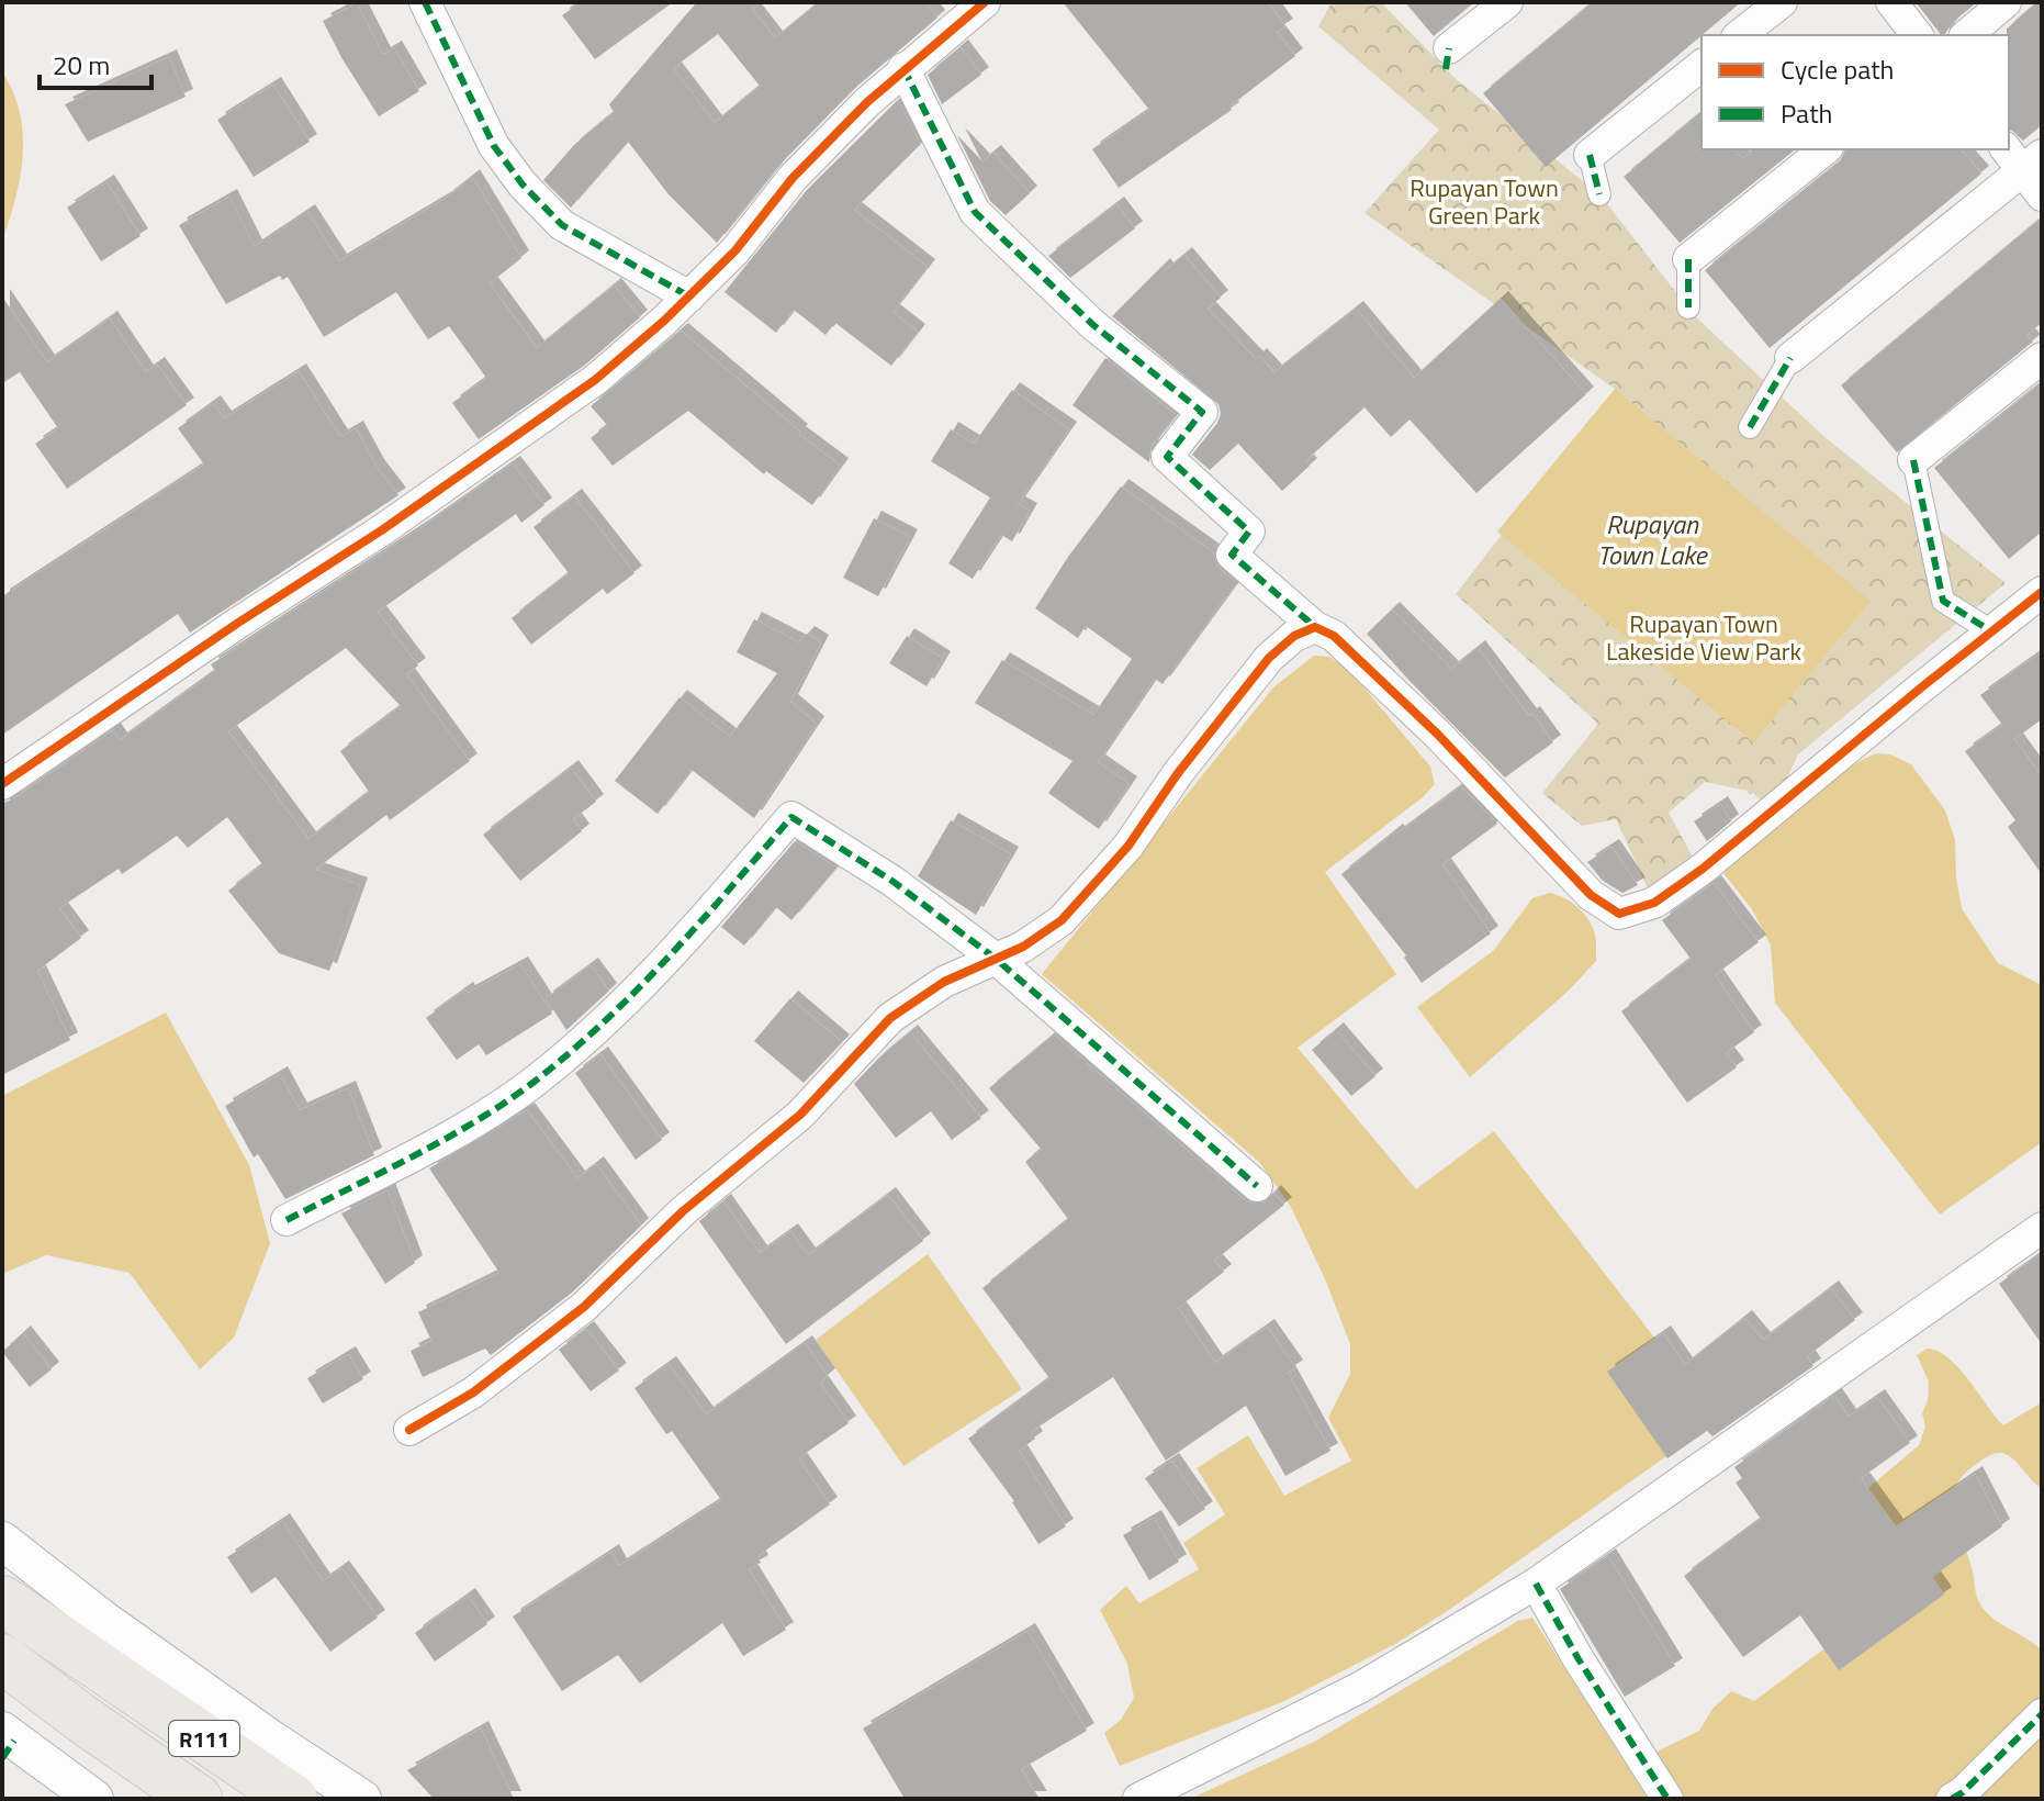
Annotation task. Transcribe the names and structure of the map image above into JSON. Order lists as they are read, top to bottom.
{
  "streets": {
    "main road": ["R111"]
  },
  "water": ["Rupayan Town Lake"],
  "parks": ["Rupayan Town Green Park", "Rupayan Town Lakeside View Park"],
  "legend": ["Cycle path", "Path"],
  "scale_bar": "20 m"
}
